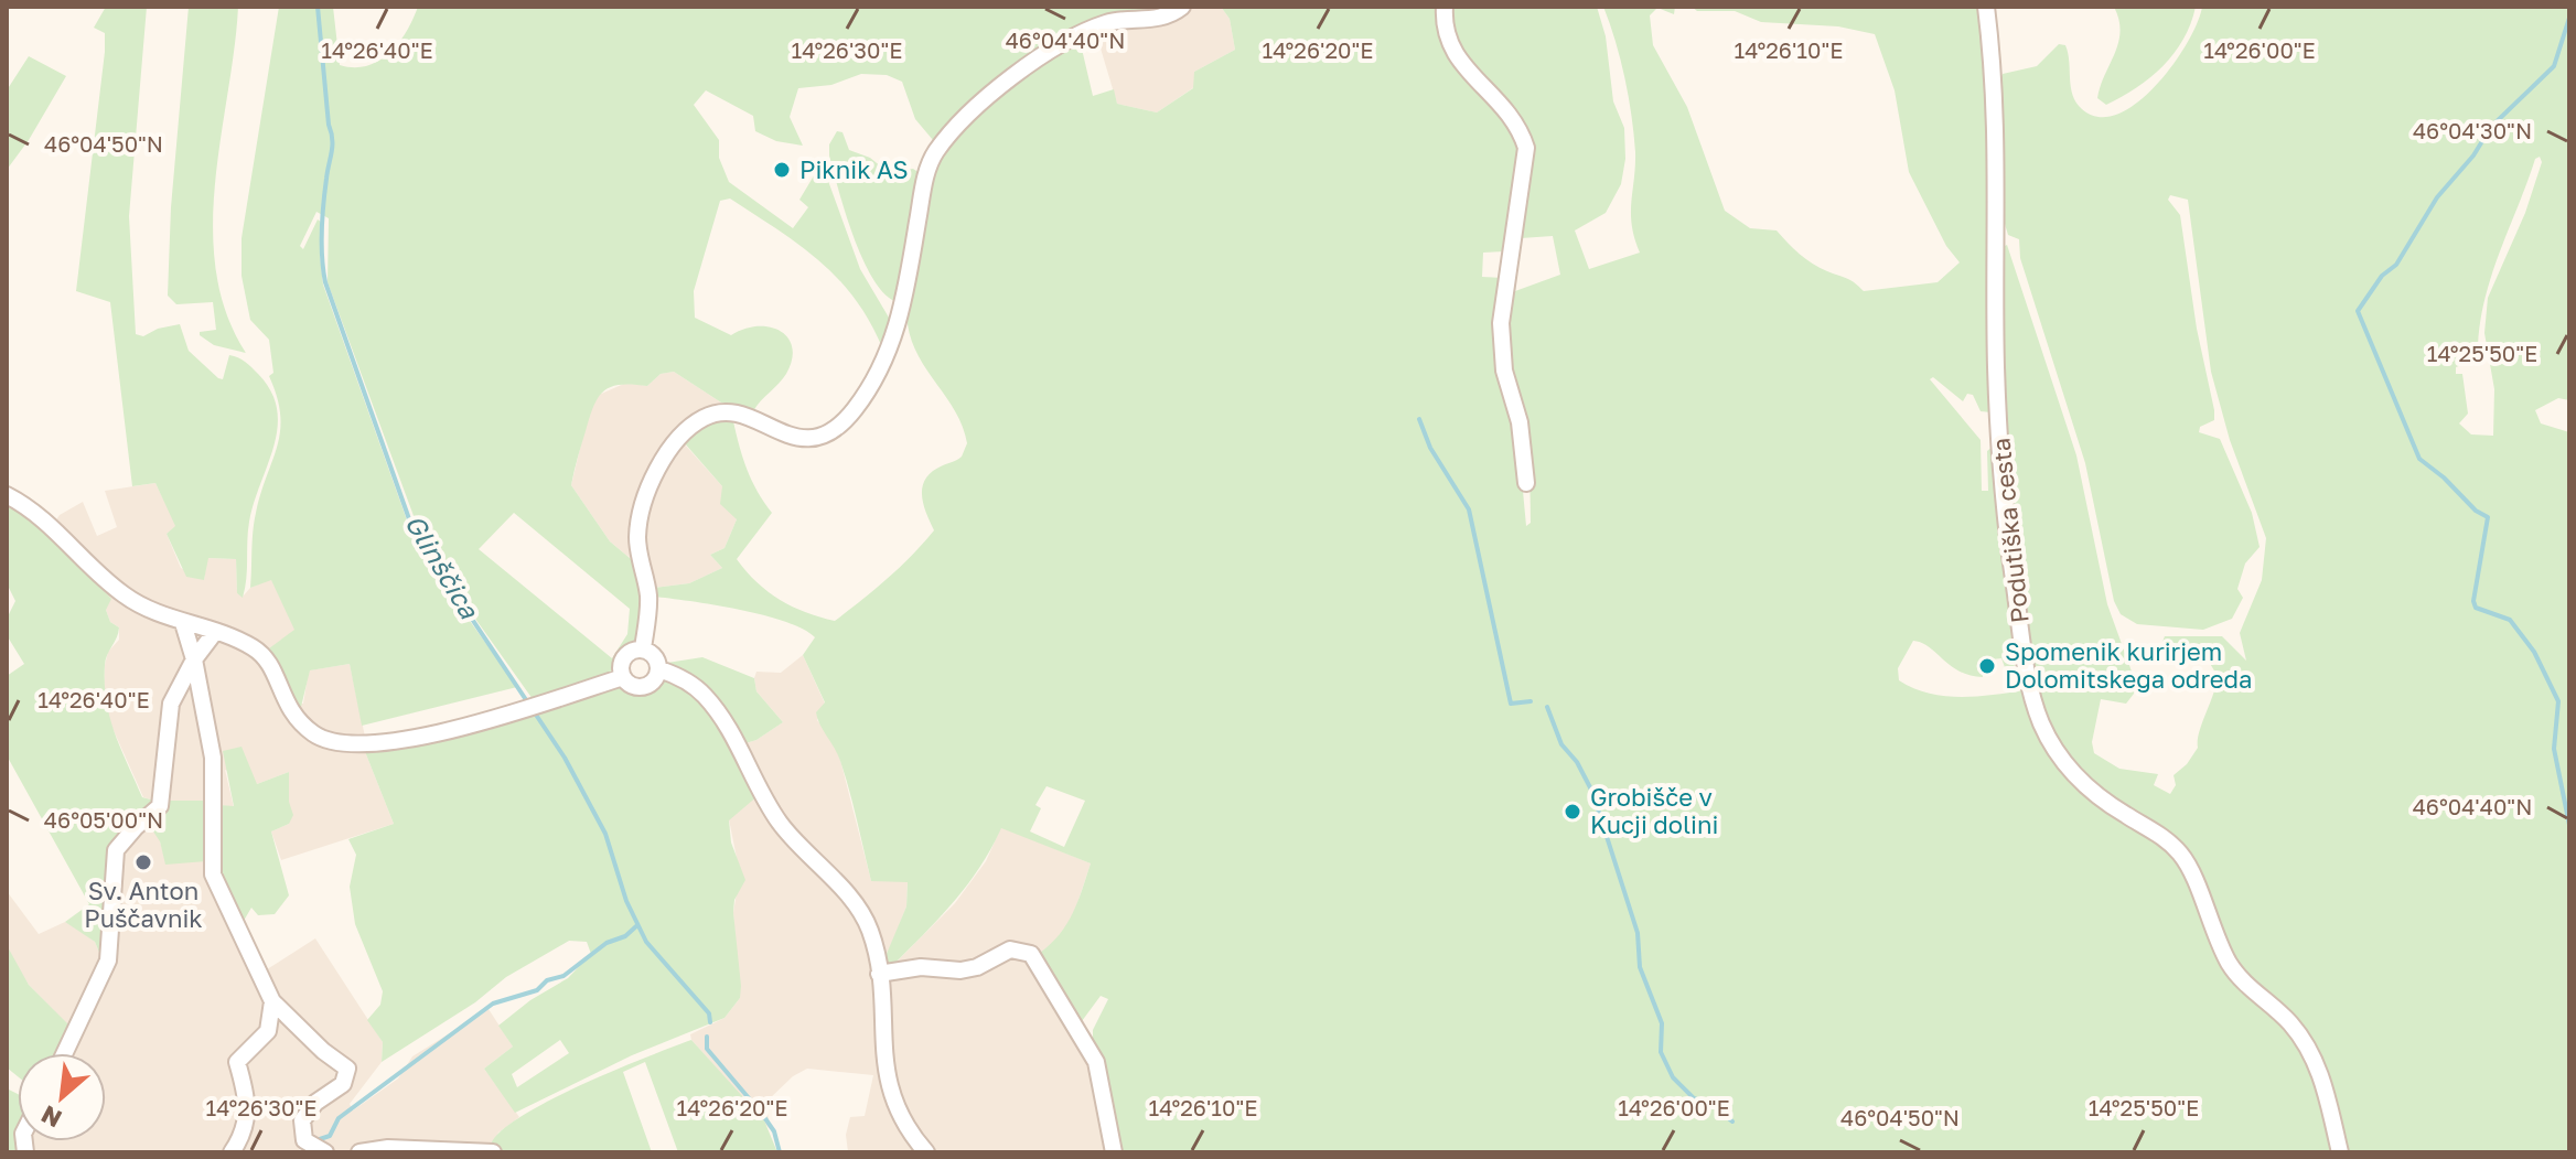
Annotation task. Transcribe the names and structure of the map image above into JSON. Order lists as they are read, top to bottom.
{
  "streets": {
    "street": ["Podutiška cesta"]
  },
  "water": ["Glinščica"],
  "places": [
    "Piknik AS",
    "Spomenik kurirjem Dolomitskega odreda",
    "Grobišče v Kucji dolini",
    "Sv. Anton Puščavnik"
  ],
  "north": "bottom left",
  "coordinates": [
    "46°04'40\"N",
    "14°26'40\"E",
    "14°26'30\"E",
    "14°26'20\"E",
    "14°26'10\"E",
    "14°26'00\"E",
    "46°04'30\"N",
    "46°04'50\"N",
    "14°25'50\"E",
    "46°05'00\"N"
  ]
}
